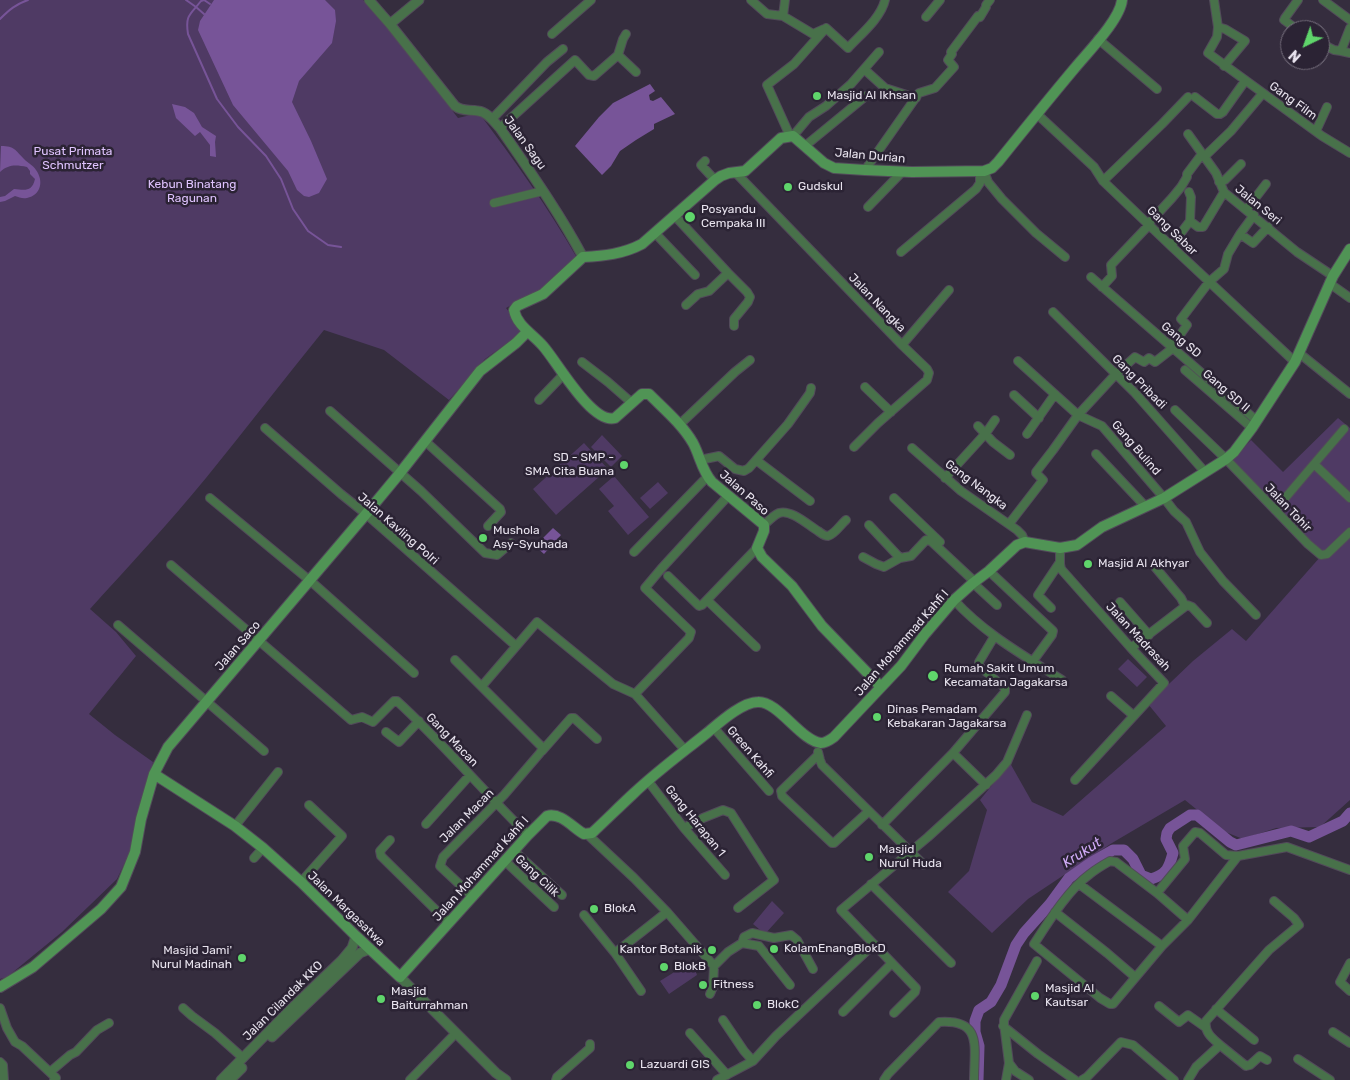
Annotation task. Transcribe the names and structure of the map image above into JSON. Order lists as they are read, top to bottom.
{
  "streets": {
    "main road": [
      "Jalan Durian",
      "Jalan Paso",
      "Jalan Mohammad Kahfi I",
      "Jalan Saco",
      "Jalan Margasatwa"
    ],
    "street": [
      "Gang Film",
      "Jalan Sagu",
      "Jalan Seri",
      "Gang Sabar",
      "Jalan Nangka",
      "Gang SD",
      "Gang Pribadi",
      "Gang SD II",
      "Gang Bulind",
      "Gang Nangka",
      "Jalan Tohir",
      "Jalan Kavling Polri",
      "Jalan Madrasah",
      "Gang Macan",
      "Green Kahfi",
      "Jalan Macan",
      "Gang Harapan 1",
      "Gang Cilik",
      "Jalan Cilandak KKO"
    ]
  },
  "crossings": [
    ["Jalan Sagu", "Jalan Paso"],
    ["Gang SD", "Gang SD II"],
    ["Gang Nangka", "Jalan Mohammad Kahfi I"],
    ["Jalan Paso", "Jalan Saco"],
    ["Jalan Kavling Polri", "Jalan Saco"],
    ["Jalan Mohammad Kahfi I", "Gang Macan"],
    ["Jalan Mohammad Kahfi I", "Jalan Macan"],
    ["Jalan Mohammad Kahfi I", "Gang Cilik"],
    ["Jalan Mohammad Kahfi I", "Jalan Margasatwa"],
    ["Jalan Saco", "Gang Macan"],
    ["Jalan Saco", "Jalan Margasatwa"],
    ["Gang Macan", "Jalan Macan"],
    ["Jalan Margasatwa", "Jalan Cilandak KKO"]
  ],
  "water": ["Krukut"],
  "parks": ["Pusat Primata Schmutzer", "Kebun Binatang Ragunan"],
  "places": [
    "Masjid Al Ikhsan",
    "Gudskul",
    "Posyandu Cempaka III",
    "SD - SMP - SMA Cita Buana",
    "Mushola Asy-Syuhada",
    "Masjid Al Akhyar",
    "Rumah Sakit Umum Kecamatan Jagakarsa",
    "Dinas Pemadam Kebakaran Jagakarsa",
    "Masjid Nurul Huda",
    "BlokA",
    "KolamEnangBlokD",
    "Kantor Botanik",
    "Masjid Jami' Nurul Madinah",
    "BlokB",
    "Fitness",
    "Masjid Al Kautsar",
    "Masjid Baiturrahman",
    "BlokC",
    "Lazuardi GIS"
  ],
  "north": "bottom left"
}
